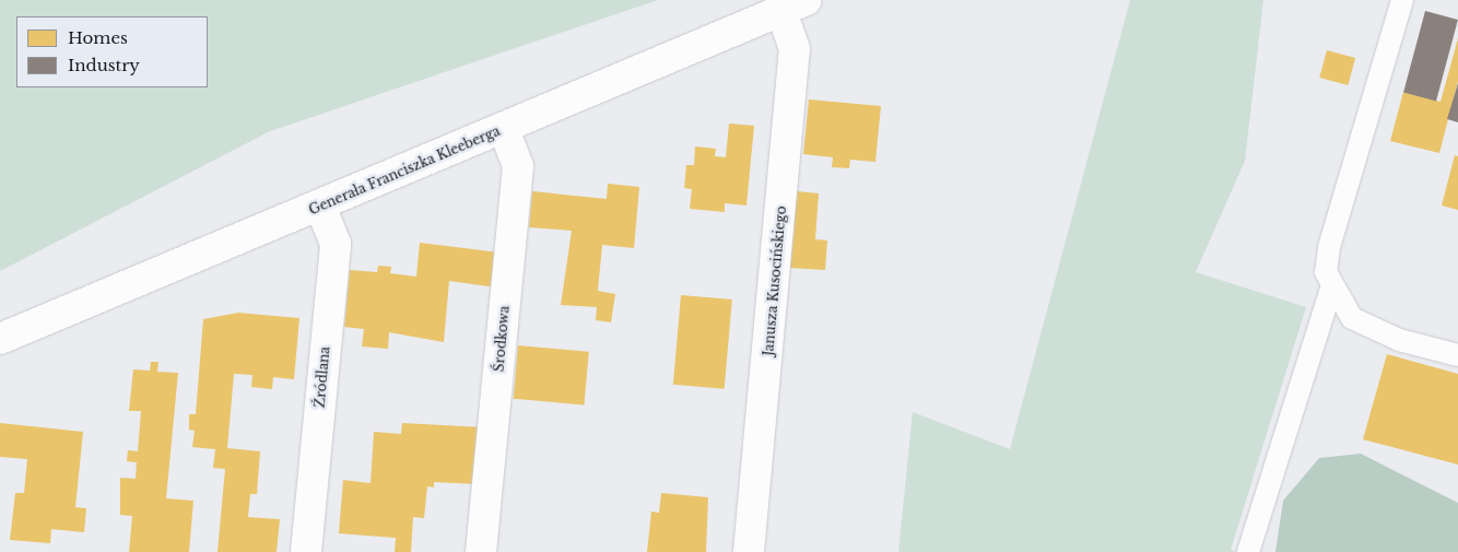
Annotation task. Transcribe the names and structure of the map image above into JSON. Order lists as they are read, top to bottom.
{
  "streets": {
    "street": [
      "Generała Franciszka Kleeberga",
      "Janusza Kusocińskiego",
      "Środkowa",
      "Źródlana"
    ]
  },
  "crossings": [
    ["Generała Franciszka Kleeberga", "Janusza Kusocińskiego"],
    ["Generała Franciszka Kleeberga", "Środkowa"],
    ["Generała Franciszka Kleeberga", "Źródlana"]
  ],
  "legend": ["Homes", "Industry"]
}
